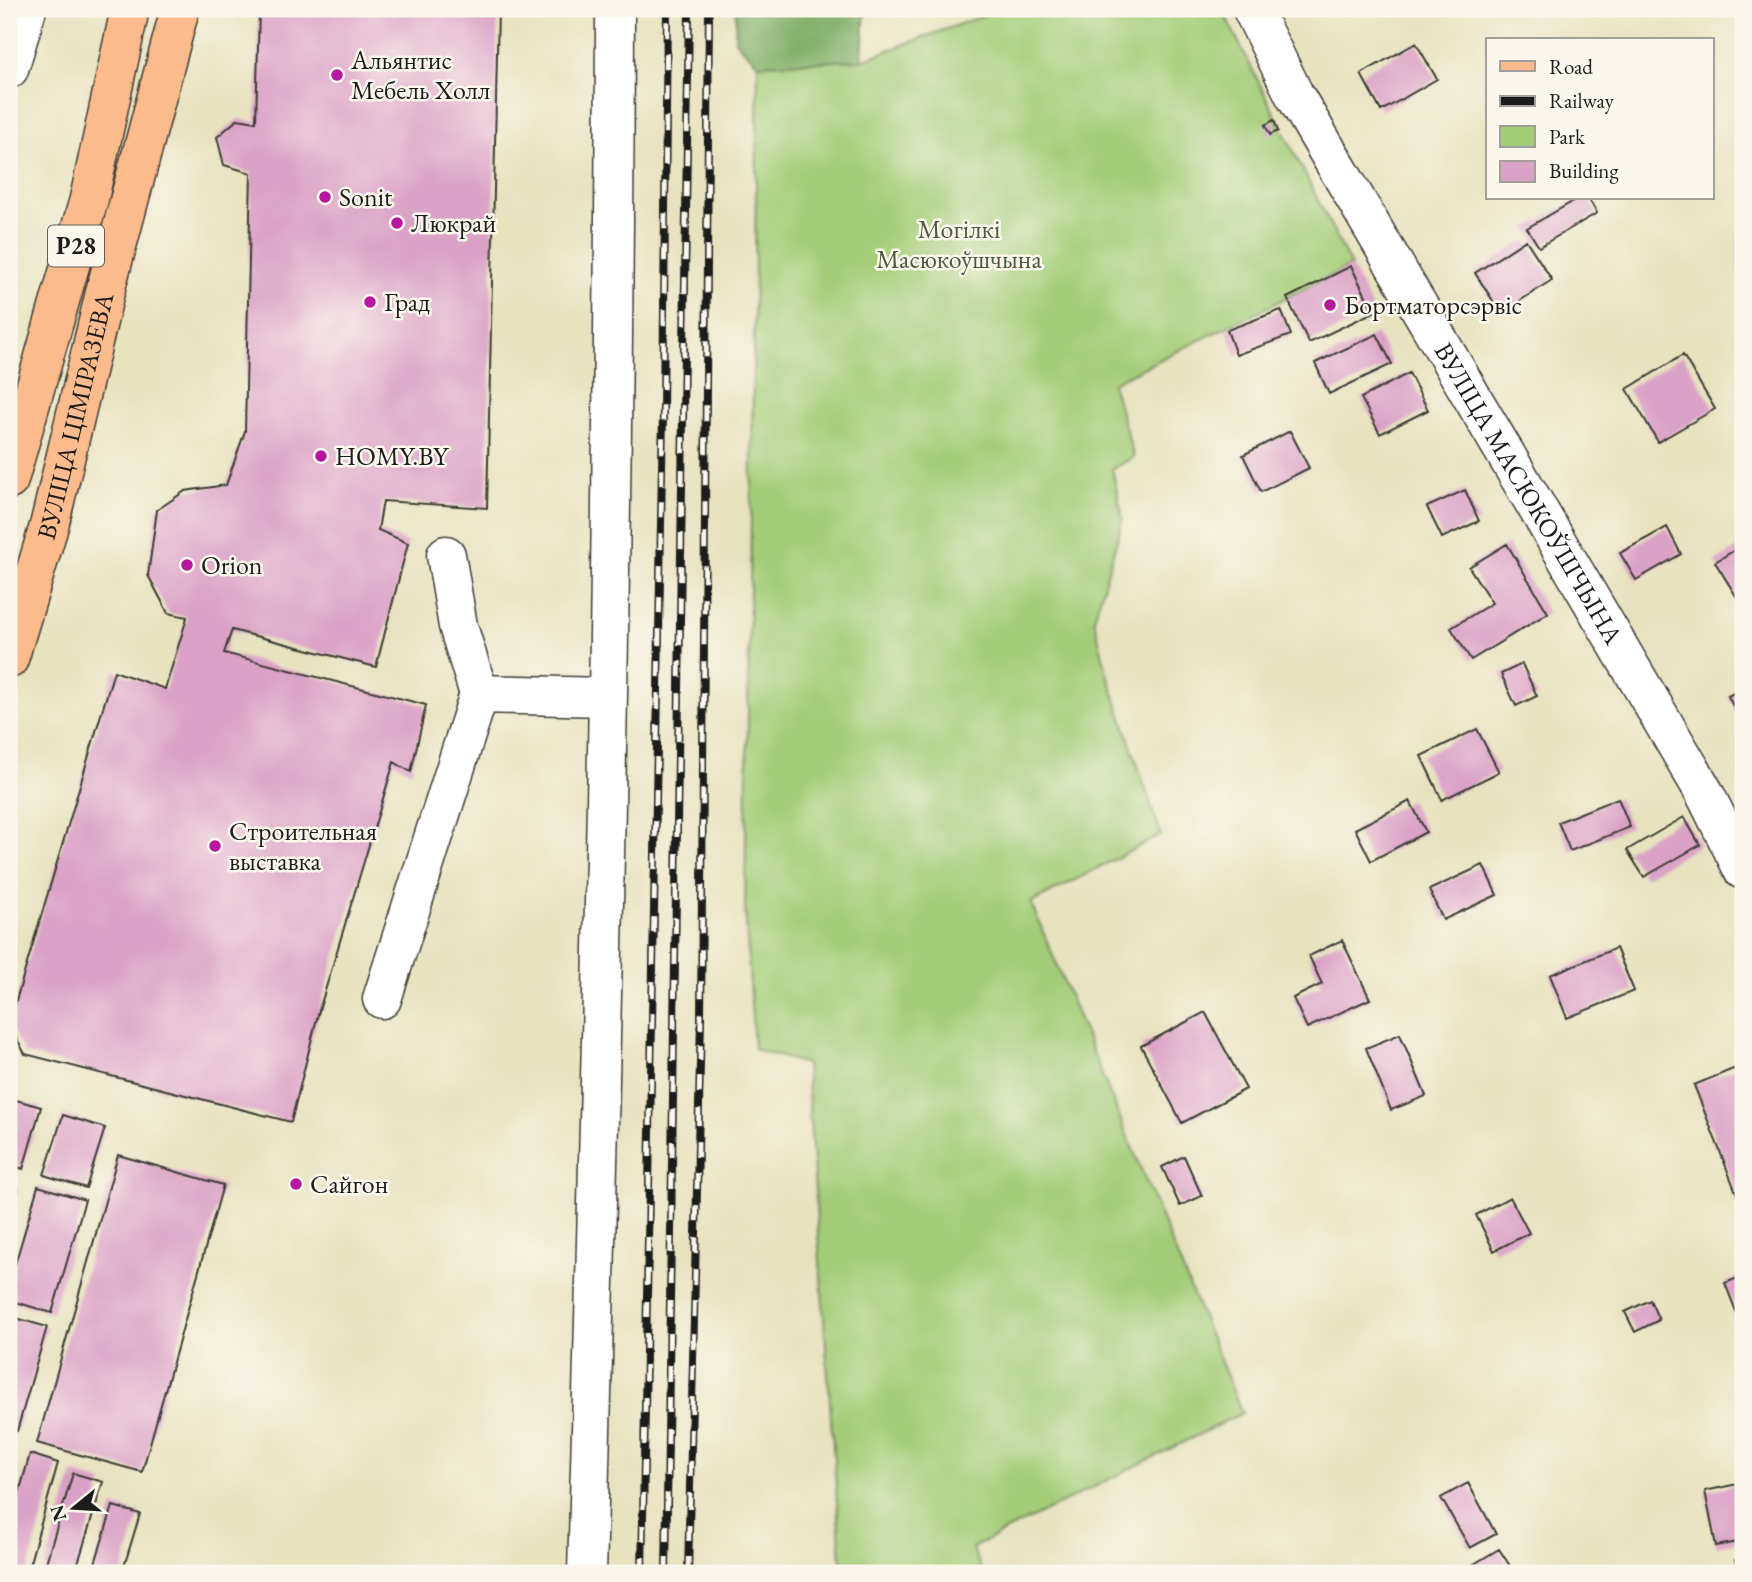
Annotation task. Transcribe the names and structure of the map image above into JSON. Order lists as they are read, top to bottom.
{
  "streets": {
    "main road": ["Р28", "ВУЛІЦА ЦІМІРАЗЕВА"],
    "street": ["ВУЛІЦА МАСЮКОЎШЧЫНА"]
  },
  "parks": ["Могілкі Масюкоўшчына"],
  "places": [
    "Альянтис Мебель Холл",
    "Sonit",
    "Люкрай",
    "Град",
    "Бортматорсэрвіс",
    "HOMY.BY",
    "Orion",
    "Строительная выставка",
    "Сайгон"
  ],
  "legend": [
    "Road",
    "Railway",
    "Park",
    "Building"
  ],
  "north": "left"
}
